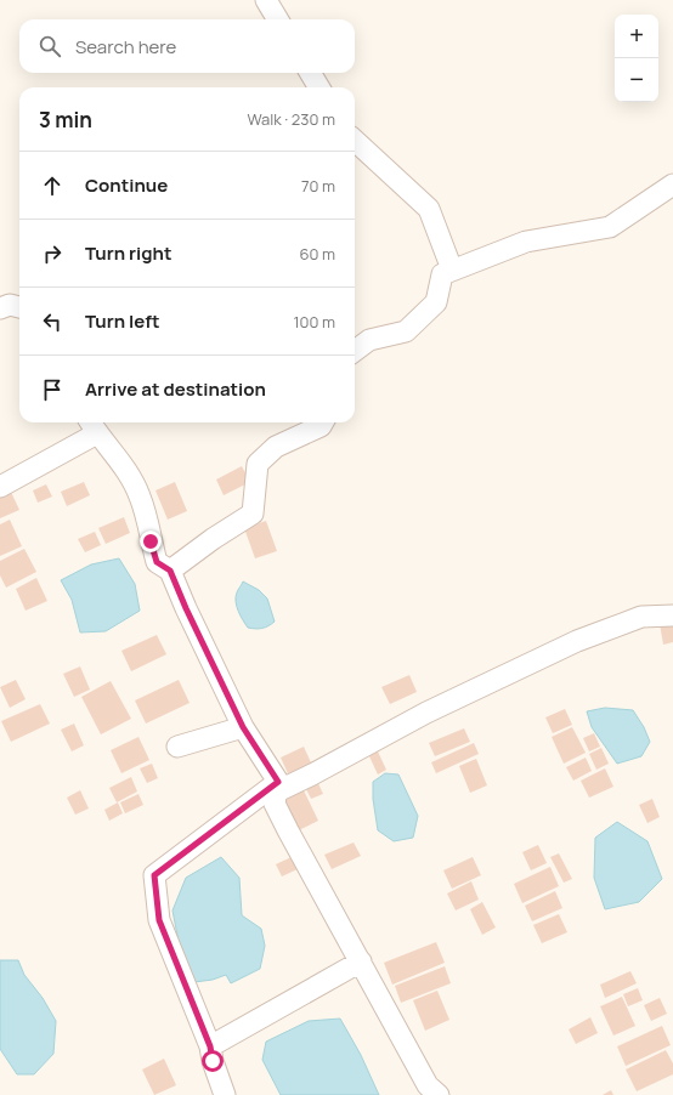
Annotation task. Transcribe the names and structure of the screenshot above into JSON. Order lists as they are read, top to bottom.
{
  "page": {
    "map_buttons": ["+", "−"],
    "search": "Search here",
    "heading": ["3 min", "Walk · 230 m"],
    "list": [
      ["Continue", "70 m"],
      ["Turn right", "60 m"],
      ["Turn left", "100 m"],
      "Arrive at destination"
    ]
  }
}
